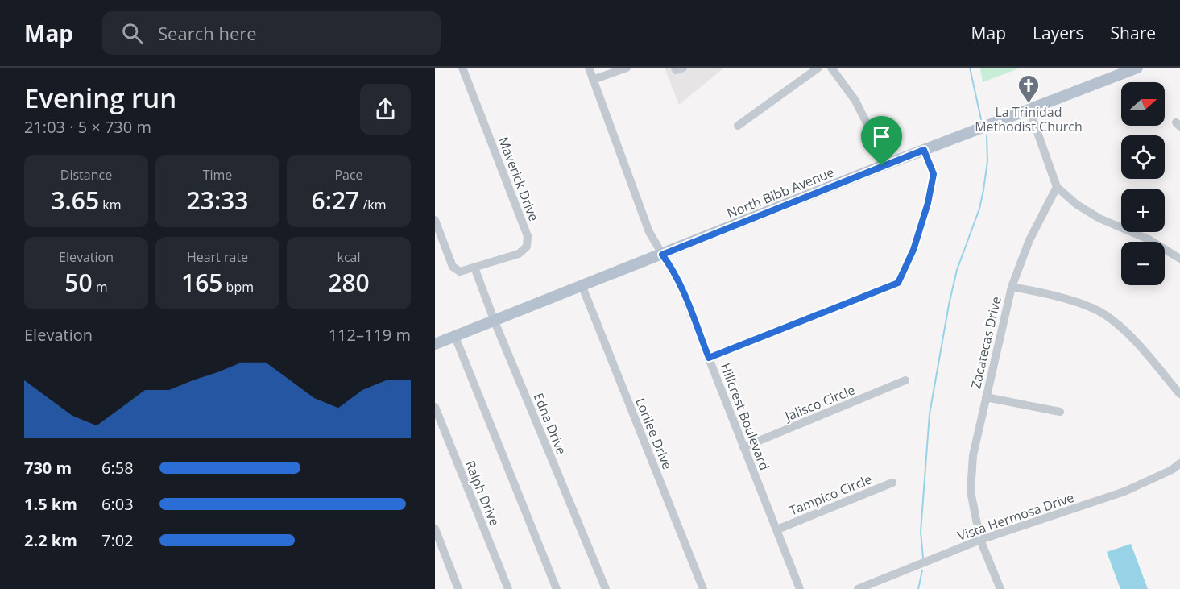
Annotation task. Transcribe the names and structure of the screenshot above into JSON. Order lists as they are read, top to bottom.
{
  "streets": {
    "main road": ["North Bibb Avenue"],
    "street": [
      "Maverick Drive",
      "Zacatecas Drive",
      "Jalisco Circle",
      "Hillcrest Boulevard",
      "Edna Drive",
      "Lorilee Drive",
      "Ralph Drive",
      "Tampico Circle",
      "Vista Hermosa Drive"
    ]
  },
  "crossings": [
    ["Maverick Drive", "Edna Drive"],
    ["North Bibb Avenue", "Hillcrest Boulevard"],
    ["North Bibb Avenue", "Edna Drive"],
    ["North Bibb Avenue", "Lorilee Drive"],
    ["Zacatecas Drive", "Vista Hermosa Drive"],
    ["Jalisco Circle", "Hillcrest Boulevard"],
    ["Hillcrest Boulevard", "Tampico Circle"]
  ],
  "places": {
    "church": ["La Trinidad Methodist Church"]
  },
  "north": "right",
  "page": {
    "header": "Map",
    "search": "Search here",
    "nav": ["Map", "Layers", "Share"],
    "heading": ["Evening run", "21:03 · 5 × 730 m"],
    "map_buttons": ["+", "−"],
    "stats": [
      ["Distance", "3.65 km"],
      ["Time", "23:33"],
      ["Pace", "6:27 /km"],
      ["Elevation", "50 m"],
      ["Heart rate", "165 bpm"],
      ["kcal", "280"]
    ],
    "chart": ["Elevation", "112–119 m"],
    "list": [
      {
        "name": "730 m",
        "note": "6:58"
      },
      {
        "name": "1.5 km",
        "note": "6:03"
      },
      {
        "name": "2.2 km",
        "note": "7:02"
      }
    ]
  }
}
